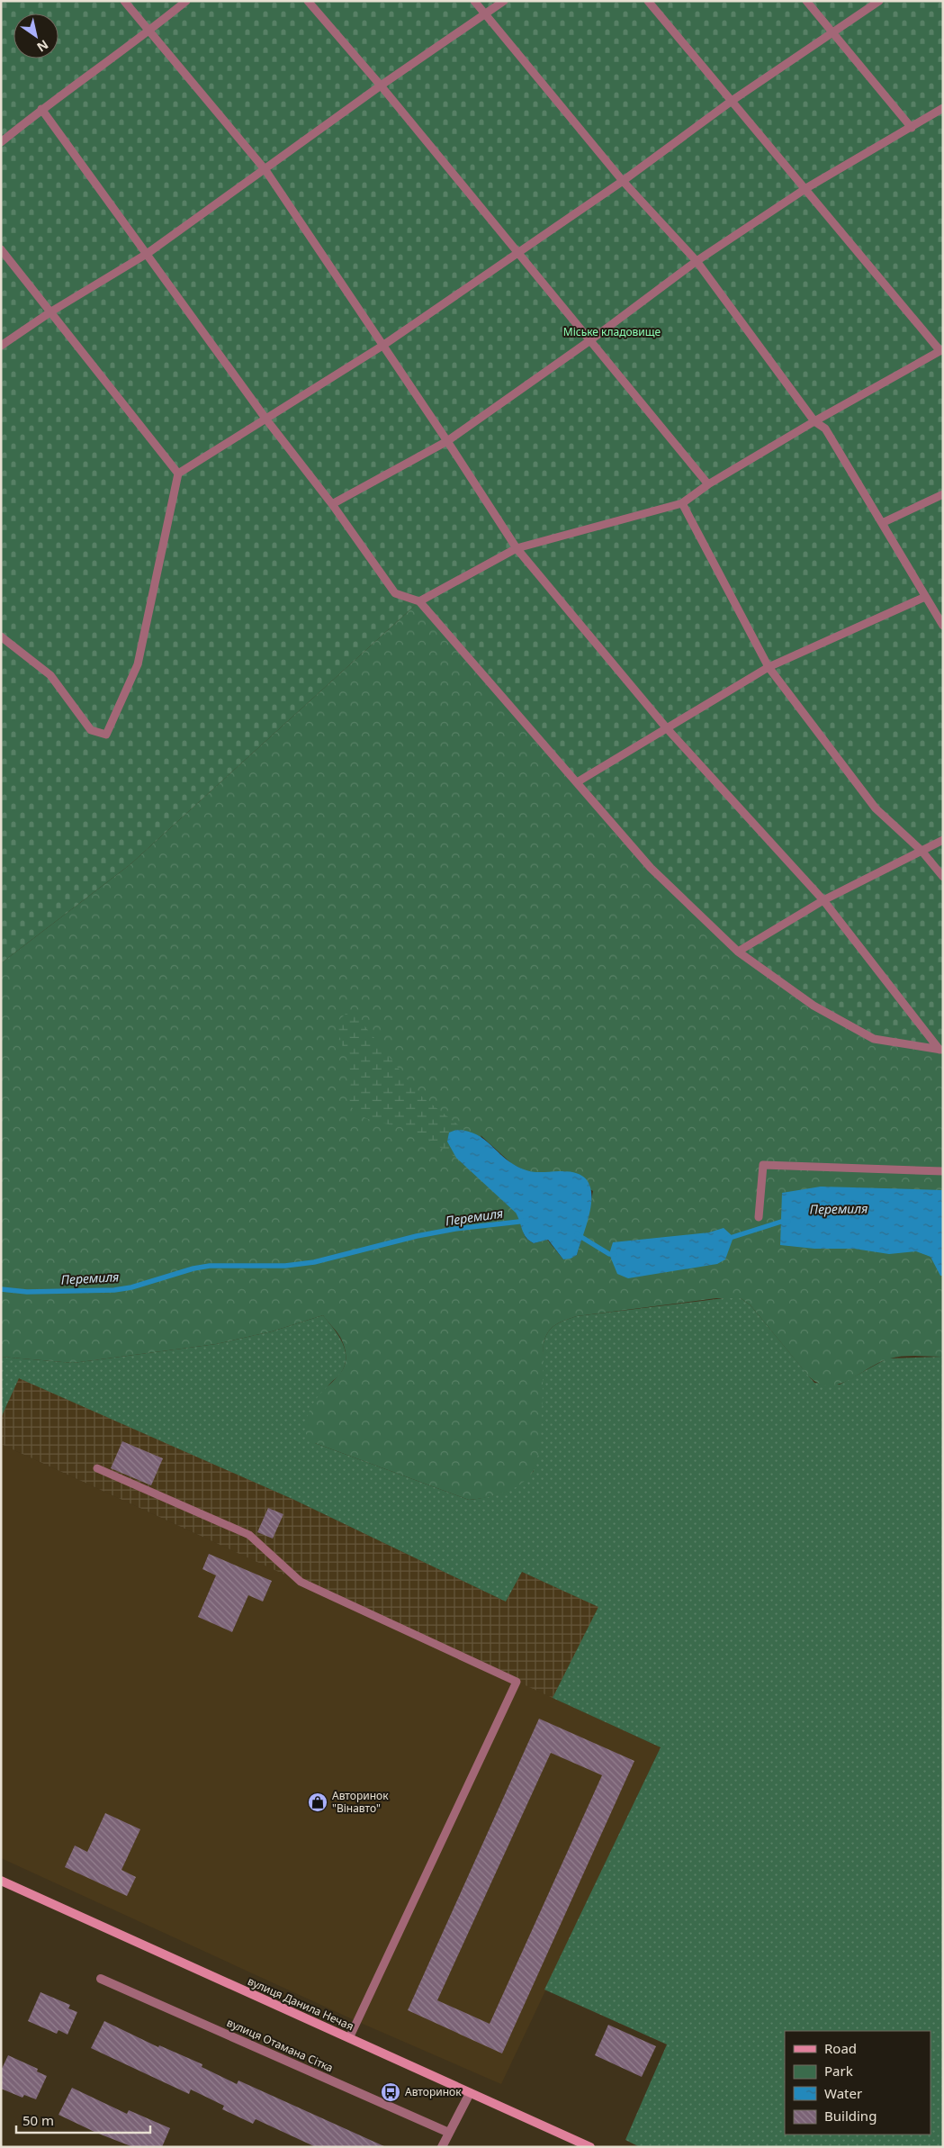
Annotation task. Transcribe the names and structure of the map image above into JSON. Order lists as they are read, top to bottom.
{
  "streets": {
    "main road": ["вулиця Данила Нечая"],
    "street": ["вулиця Отамана Сітка"]
  },
  "water": ["Перемиля"],
  "parks": ["Міське кладовище"],
  "places": {
    "shop": ["Авторинок \"Вінавто\""],
    "bus stop": ["Авторинок"]
  },
  "legend": [
    "Road",
    "Park",
    "Water",
    "Building"
  ],
  "scale_bar": "50 m",
  "north": "bottom right"
}
